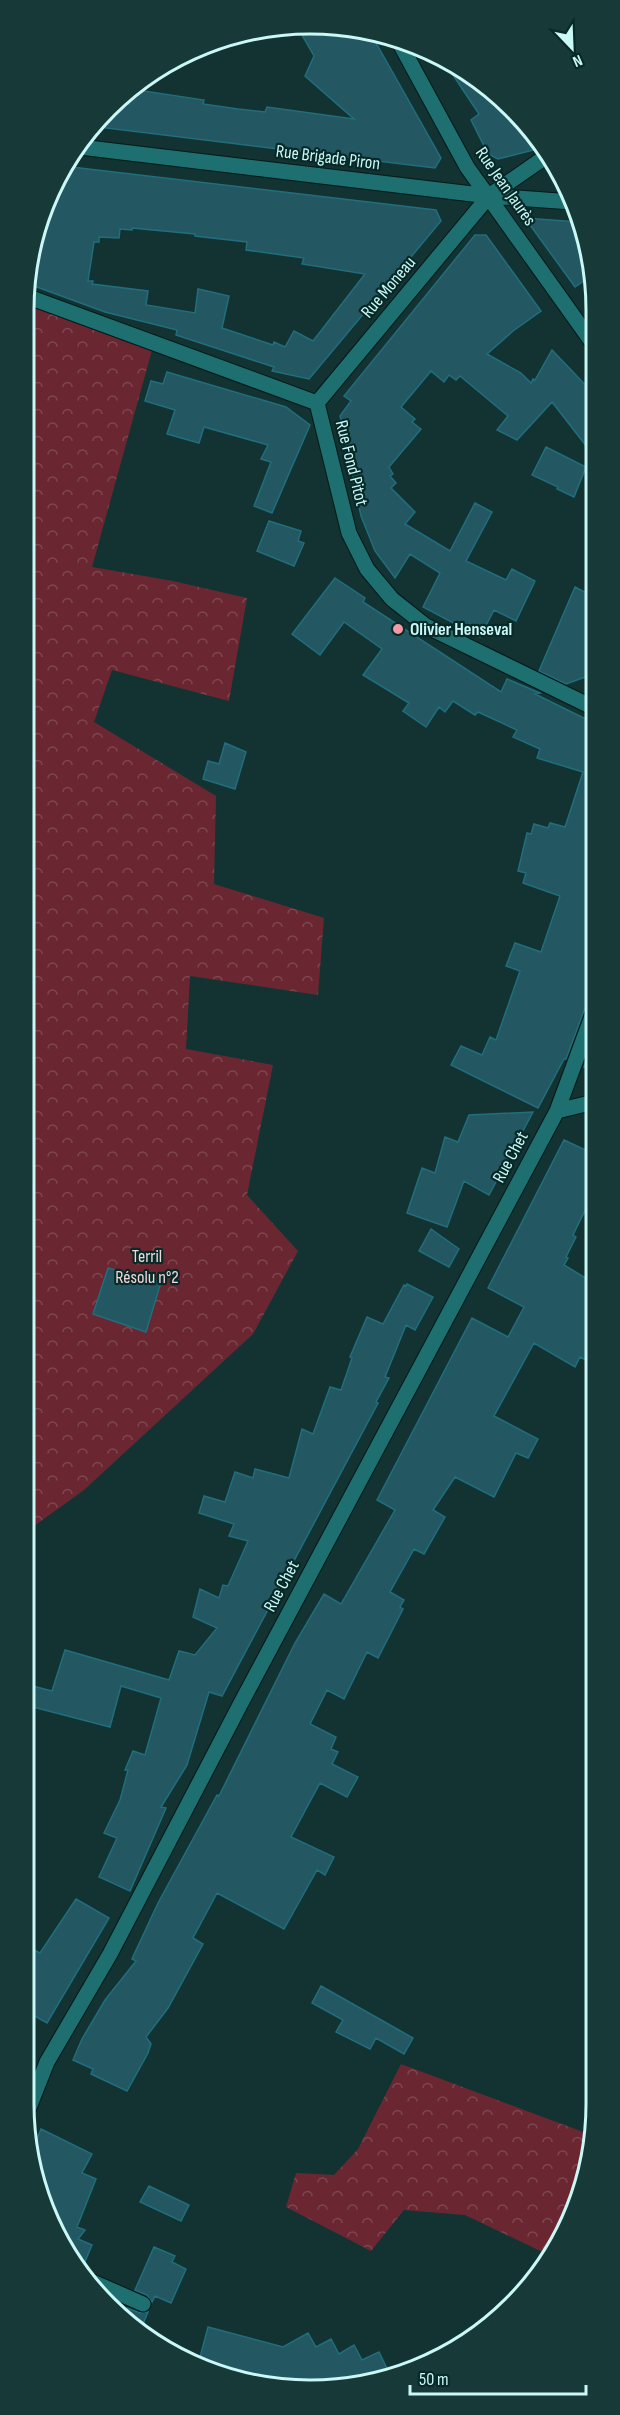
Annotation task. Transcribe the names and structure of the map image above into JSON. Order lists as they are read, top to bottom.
{
  "streets": {
    "street": [
      "Rue Brigade Piron",
      "Rue Jean Jaurès",
      "Rue Moneau",
      "Rue Fond Pitot",
      "Rue Chet"
    ]
  },
  "crossings": [
    ["Rue Brigade Piron", "Rue Jean Jaurès"],
    ["Rue Brigade Piron", "Rue Moneau"],
    ["Rue Jean Jaurès", "Rue Moneau"],
    ["Rue Moneau", "Rue Fond Pitot"]
  ],
  "parks": ["Terril Résolu n°2"],
  "places": ["Olivier Henseval"],
  "scale_bar": "50 m",
  "north": "bottom right"
}
